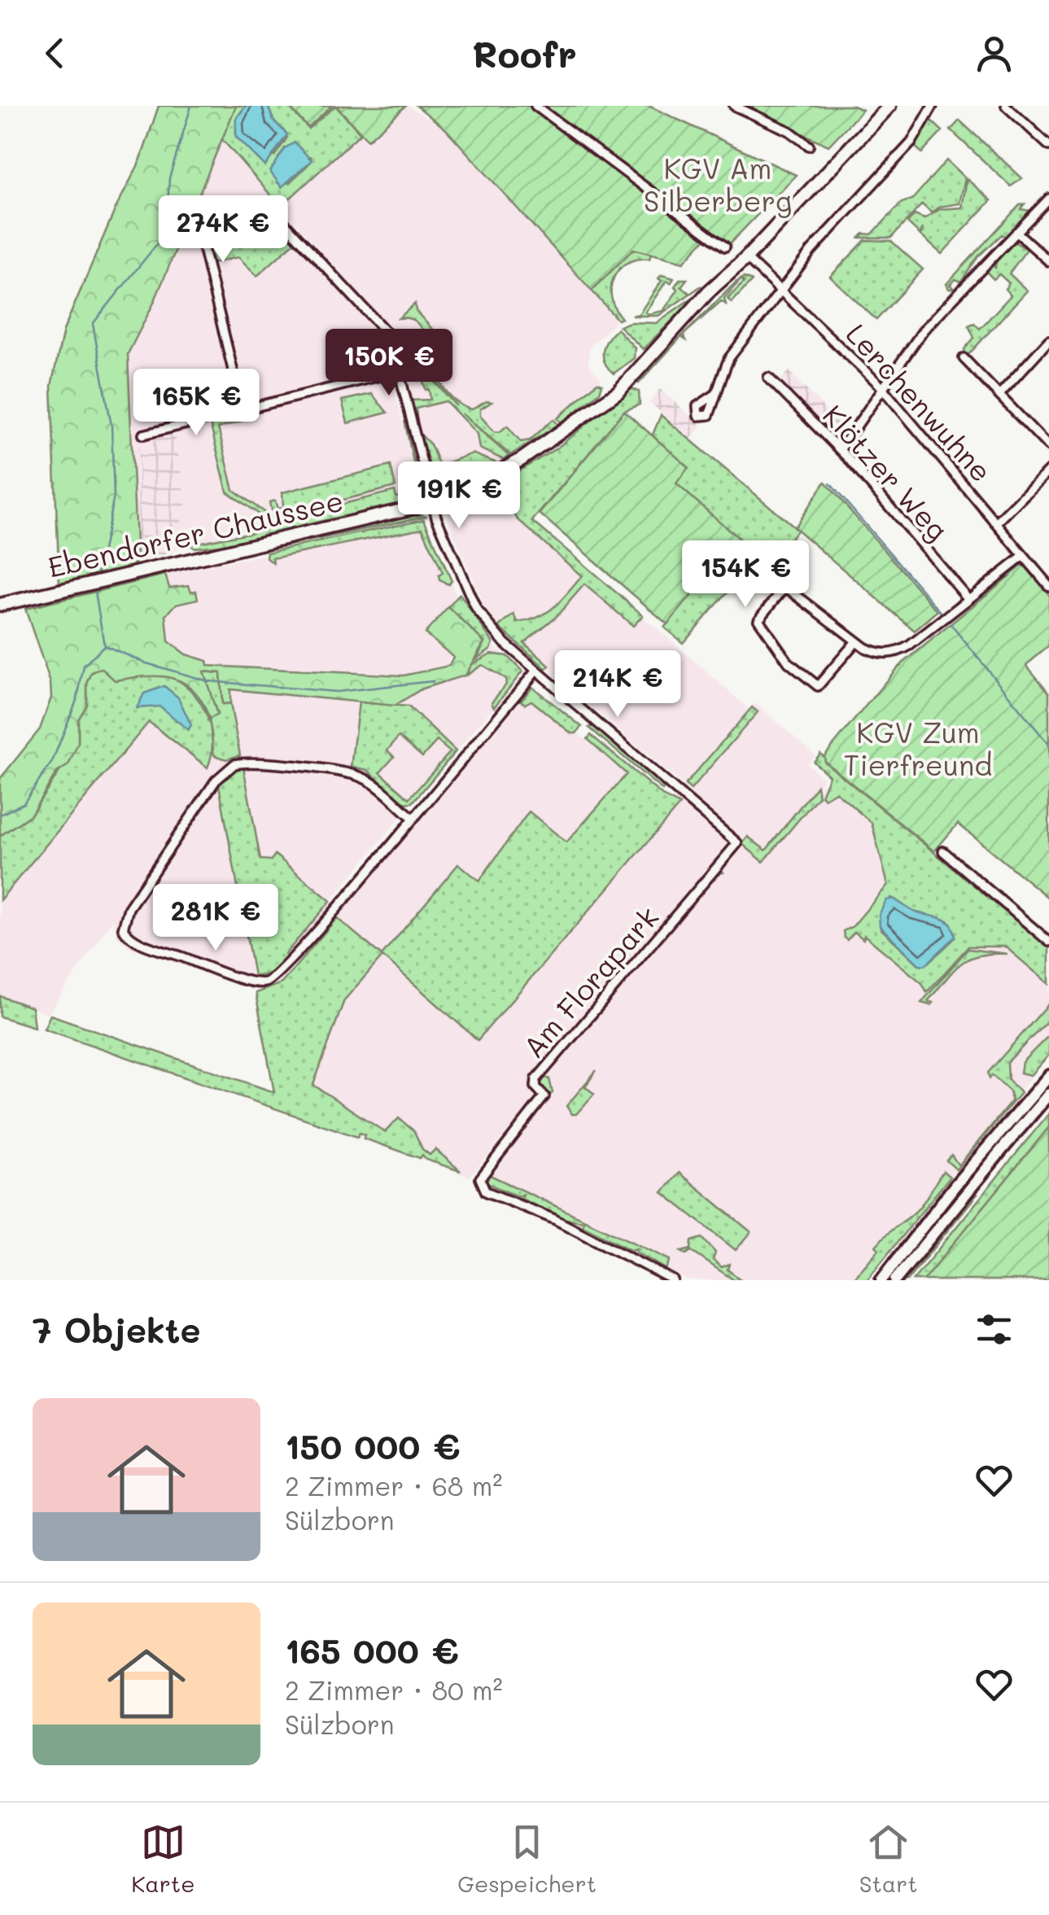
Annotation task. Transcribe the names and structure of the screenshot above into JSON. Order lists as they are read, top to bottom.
{
  "streets": {
    "main road": ["Ebendorfer Chaussee"],
    "street": ["Lerchenwuhne", "Klötzer Weg", "Am Florapark"]
  },
  "crossings": [
    ["Lerchenwuhne", "Ebendorfer Chaussee"]
  ],
  "parks": ["KGV Am Silberberg", "KGV Zum Tierfreund"],
  "page": {
    "header": "Roofr",
    "price": [
      "274K €",
      "150K €",
      "165K €",
      "191K €",
      "154K €",
      "214K €",
      "281K €"
    ],
    "heading": "7 Objekte",
    "list": [
      {
        "name": "150 000 €",
        "note": "2 Zimmer · 68 m² · Sülzborn"
      },
      {
        "name": "165 000 €",
        "note": "2 Zimmer · 80 m² · Sülzborn"
      }
    ],
    "tabs": ["Karte", "Gespeichert", "Start"]
  }
}
